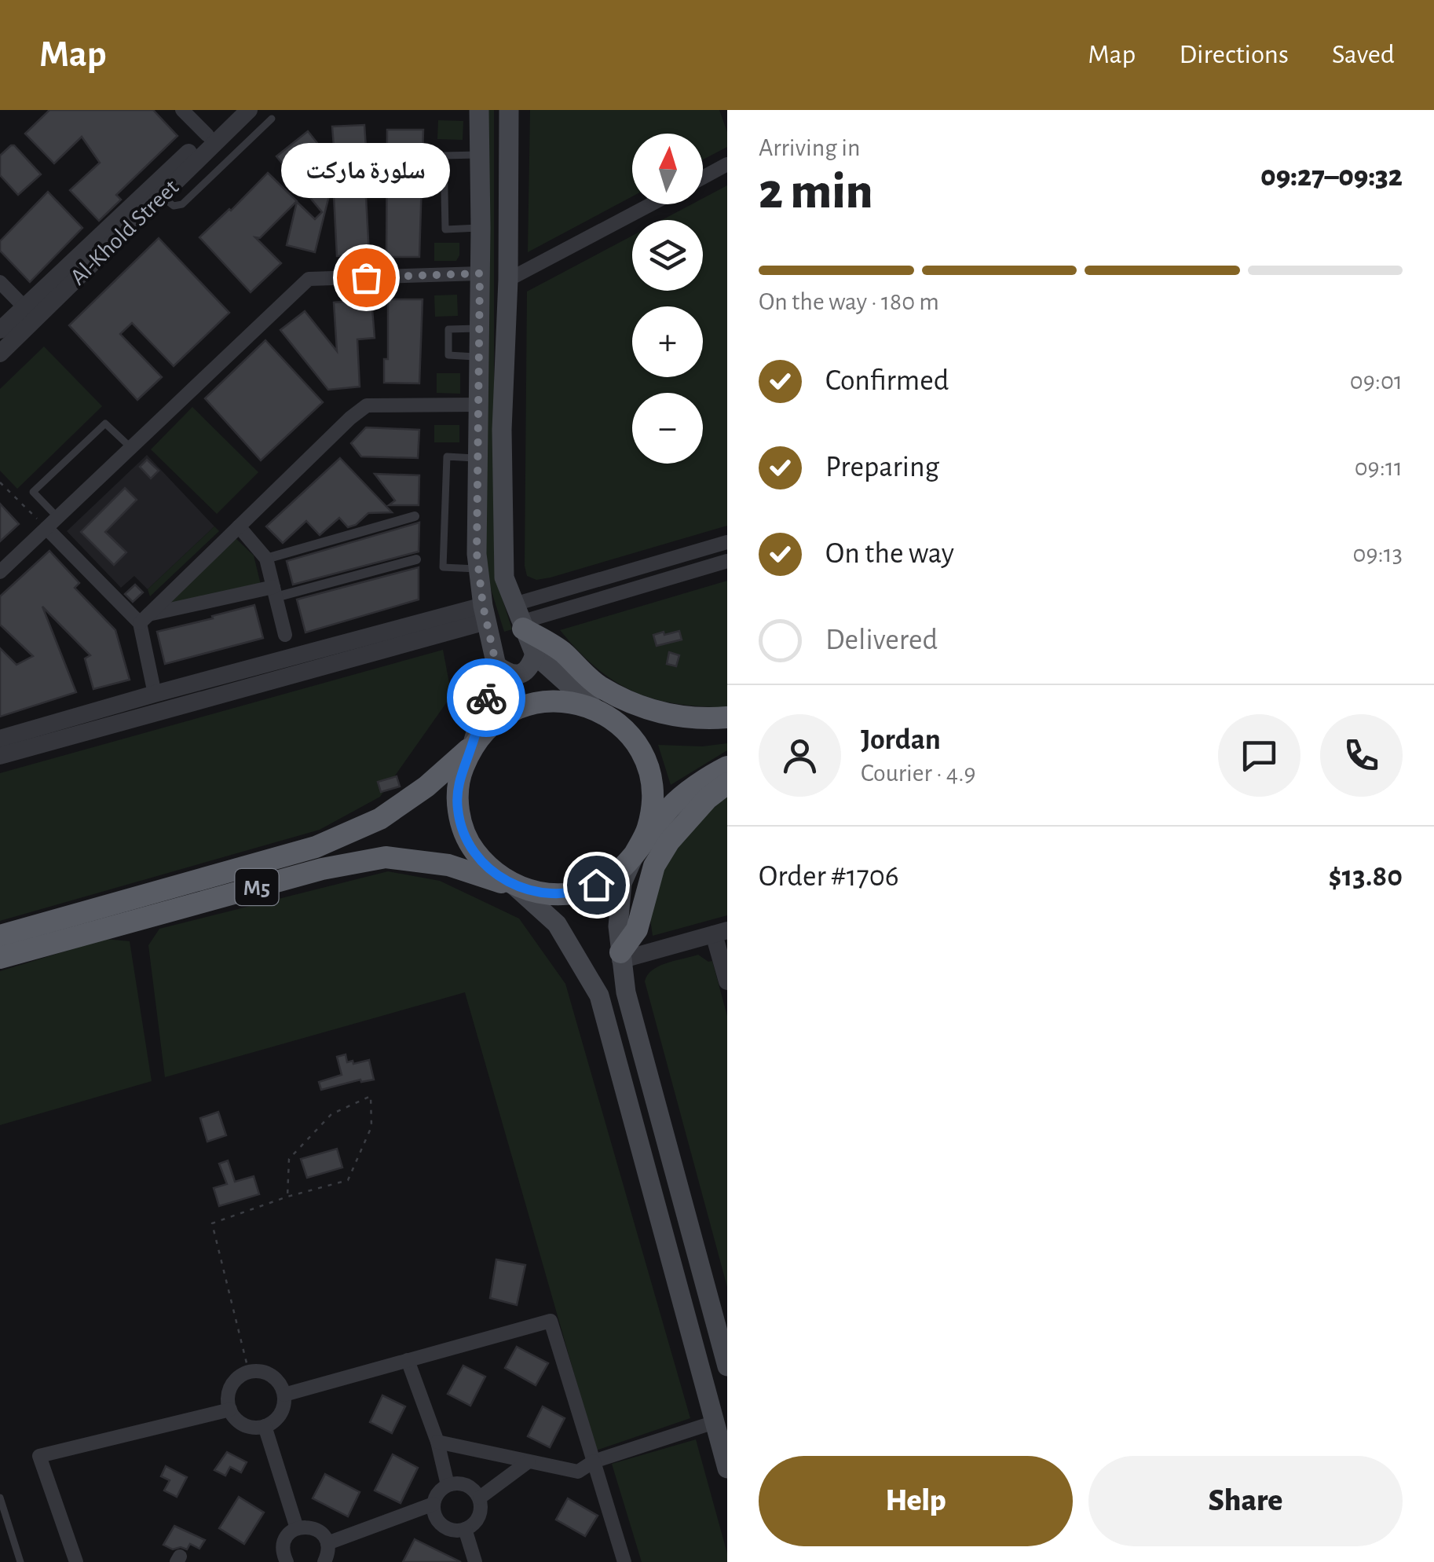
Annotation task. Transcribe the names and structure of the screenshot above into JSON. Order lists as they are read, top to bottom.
{
  "streets": {
    "highway": ["M5"],
    "street": ["Al-Khold Street"]
  },
  "places": ["سلورة ماركت"],
  "north": "top",
  "page": {
    "header": "Map",
    "nav": ["Map", "Directions", "Saved"],
    "heading": ["2 min", "Arriving in", "09:27–09:32"],
    "panel": [
      "Jordan",
      "Courier · 4.9",
      "Order #1706",
      "$13.80"
    ],
    "map_buttons": ["+", "−"],
    "bubble": "سلورة ماركت",
    "bar": "On the way · 180 m",
    "list": [
      ["Confirmed", "09:01"],
      ["Preparing", "09:11"],
      ["On the way", "09:13"],
      "Delivered"
    ],
    "buttons": ["Help", "Share"]
  }
}
